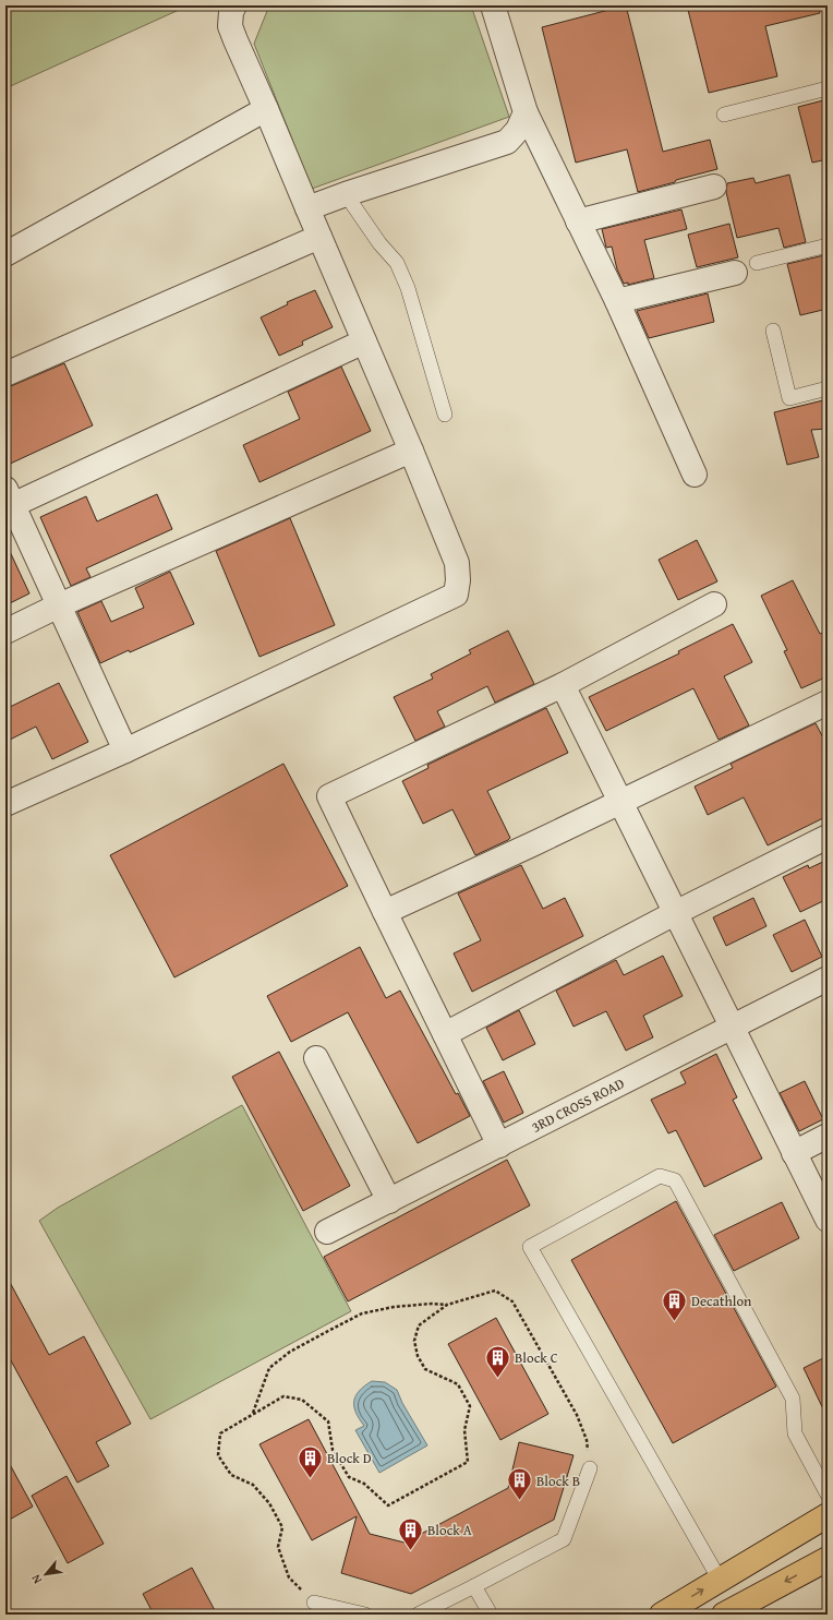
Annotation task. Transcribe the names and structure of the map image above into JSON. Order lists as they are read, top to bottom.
{
  "streets": {
    "street": ["3RD CROSS ROAD"]
  },
  "places": {
    "building": [
      "Decathlon",
      "Block C",
      "Block D",
      "Block B",
      "Block A"
    ]
  },
  "north": "bottom left"
}
